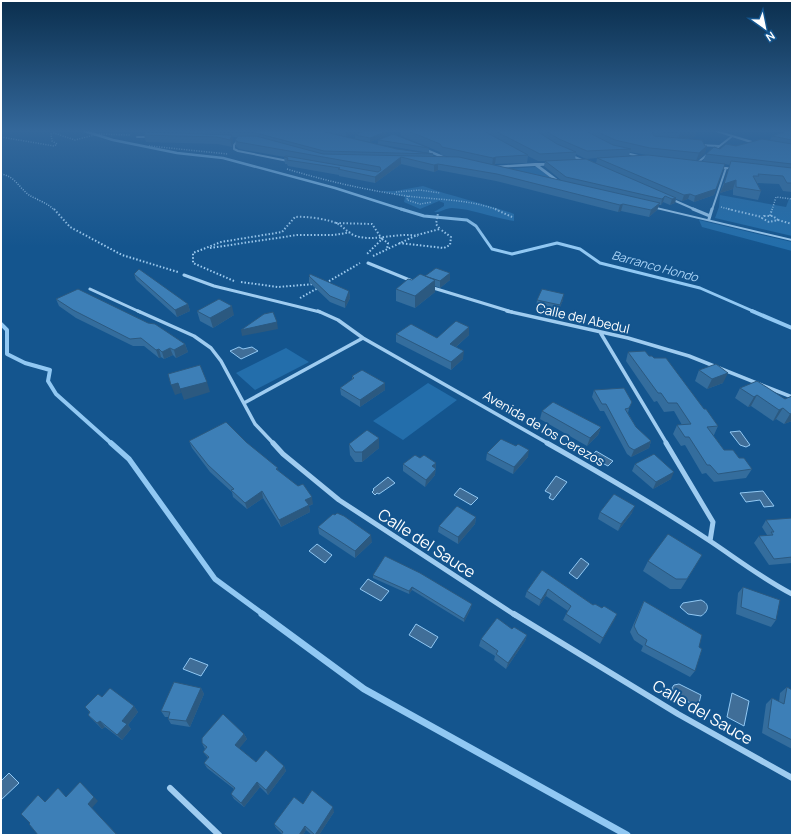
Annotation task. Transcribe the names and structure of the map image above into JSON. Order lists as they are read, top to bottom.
{
  "streets": {
    "street": ["Calle del Abedul", "Avenida de los Cerezos", "Calle del Sauce"]
  },
  "water": ["Barranco Hondo"],
  "north": "bottom right"
}
